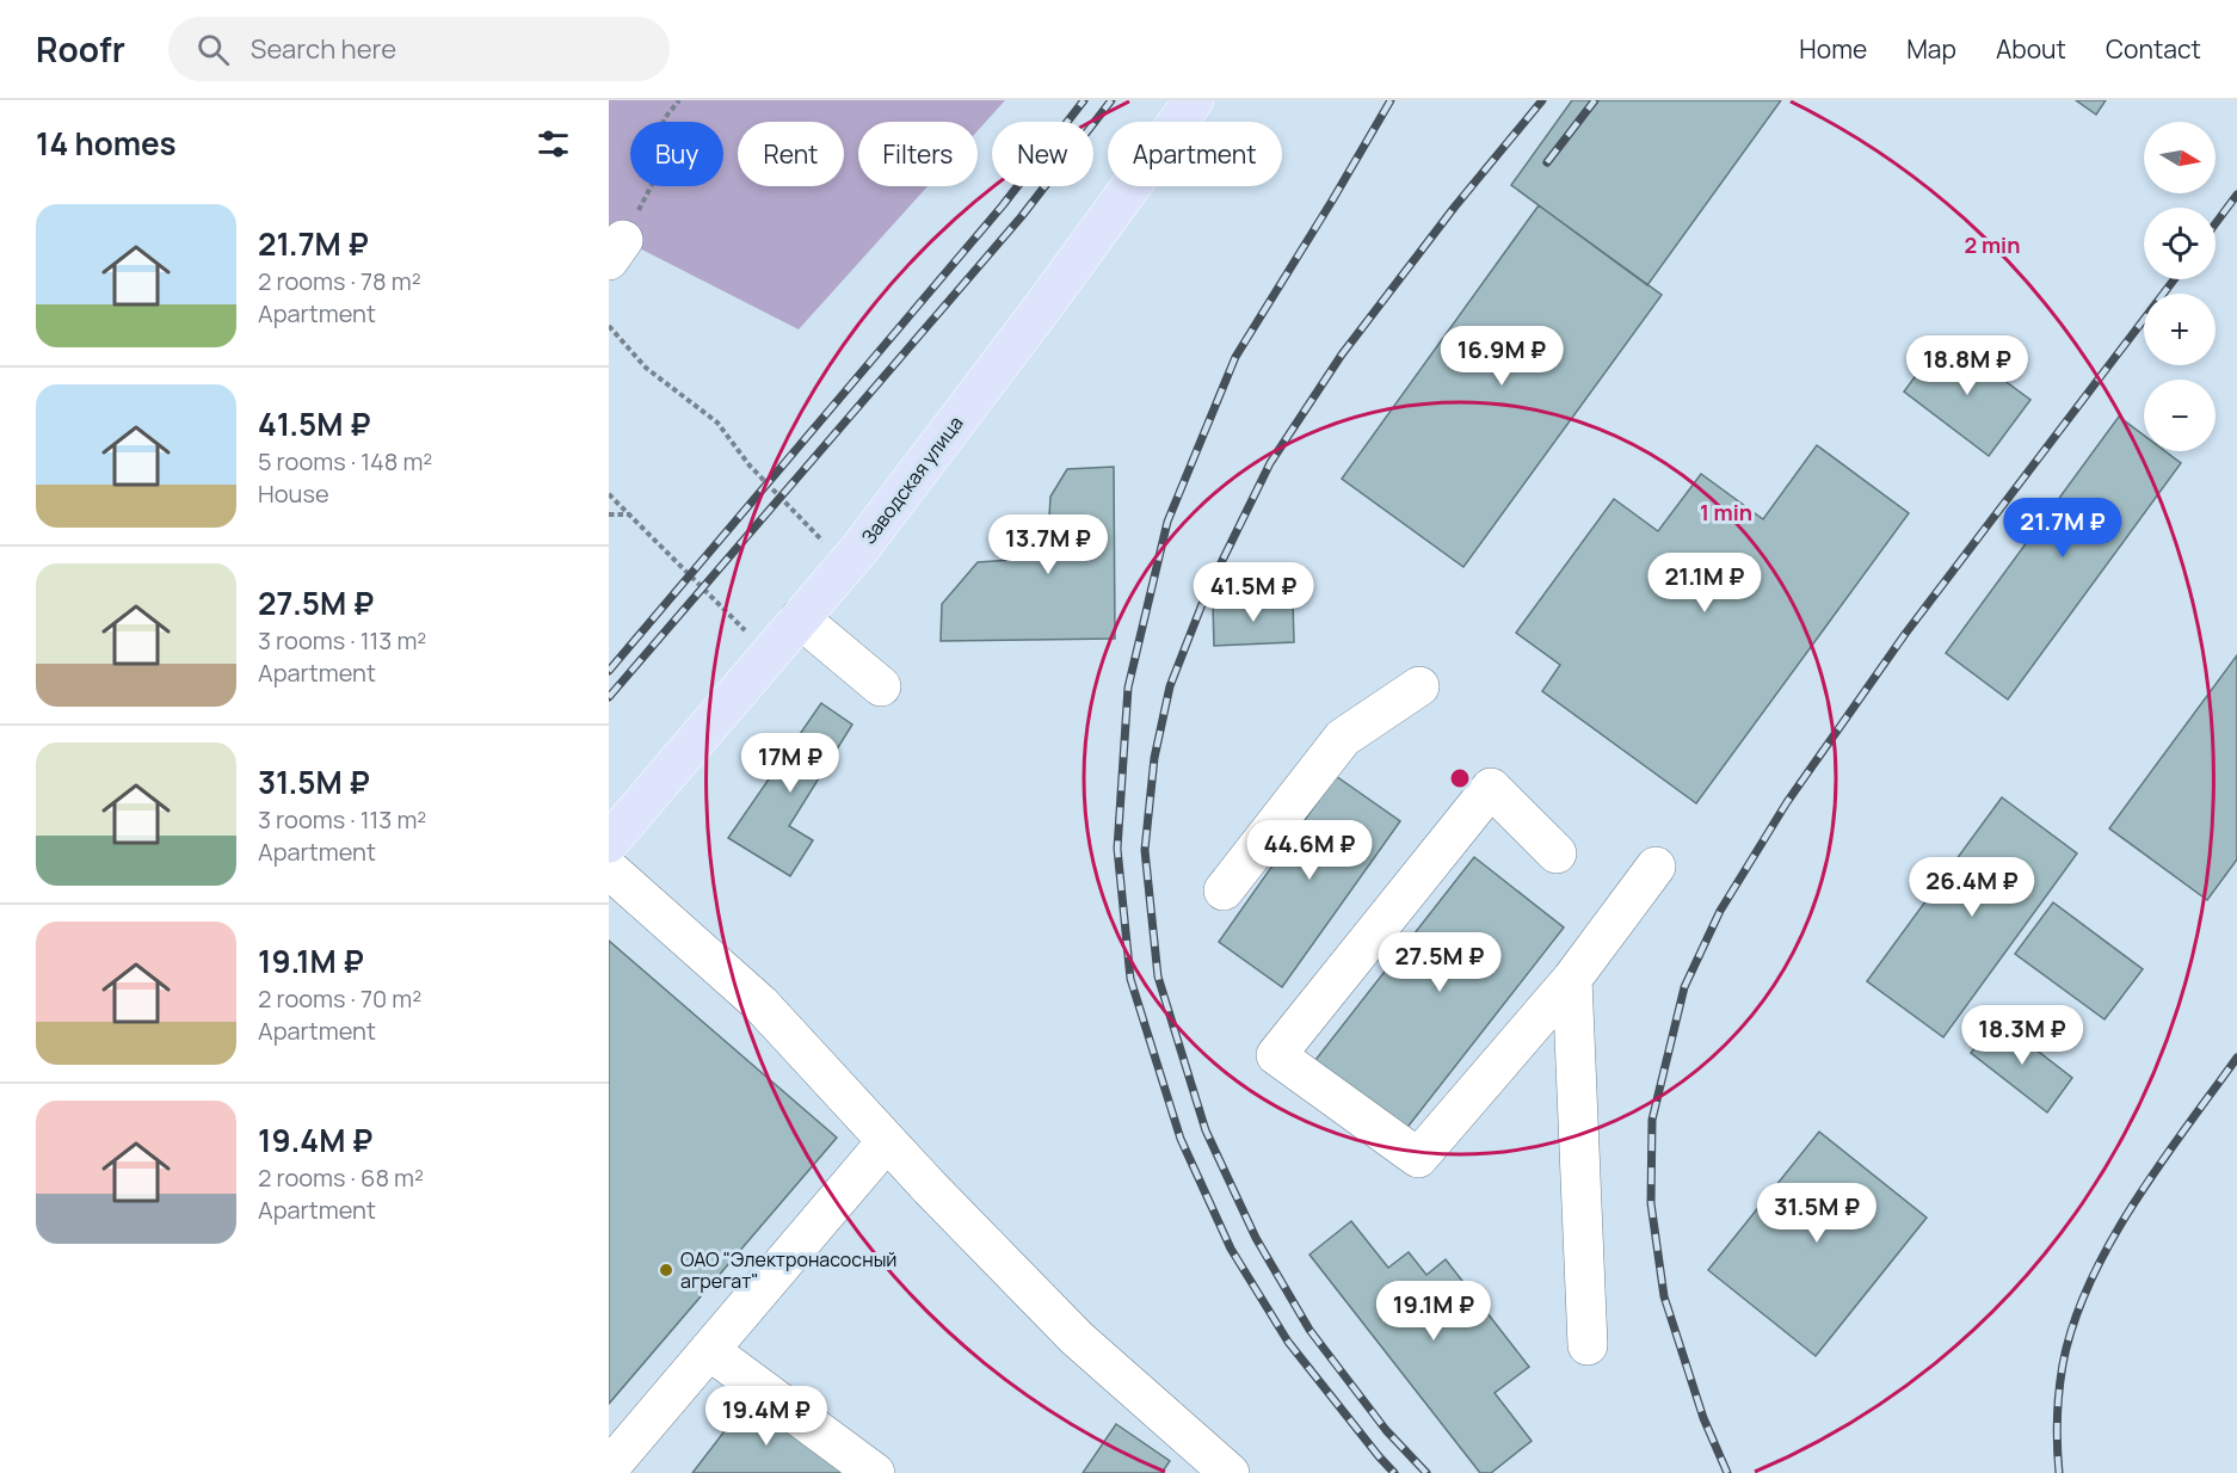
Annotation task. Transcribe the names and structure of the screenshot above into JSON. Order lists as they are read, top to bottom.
{
  "streets": {
    "main road": ["Заводская улица"]
  },
  "places": ["ОАО \"Электронасосный агрегат\""],
  "north": "right",
  "page": {
    "header": "Roofr",
    "search": "Search here",
    "nav": [
      "Home",
      "Map",
      "About",
      "Contact"
    ],
    "heading": "14 homes",
    "map_buttons": ["+", "−"],
    "chip": [
      "Buy",
      "Rent",
      "Filters",
      "New",
      "Apartment"
    ],
    "list": [
      {
        "name": "21.7M ₽",
        "note": "2 rooms · 78 m² · Apartment"
      },
      {
        "name": "41.5M ₽",
        "note": "5 rooms · 148 m² · House"
      },
      {
        "name": "27.5M ₽",
        "note": "3 rooms · 113 m² · Apartment"
      },
      {
        "name": "31.5M ₽",
        "note": "3 rooms · 113 m² · Apartment"
      },
      {
        "name": "19.1M ₽",
        "note": "2 rooms · 70 m² · Apartment"
      },
      {
        "name": "19.4M ₽",
        "note": "2 rooms · 68 m² · Apartment"
      }
    ],
    "price": [
      "16.9M ₽",
      "18.8M ₽",
      "21.7M ₽",
      "13.7M ₽",
      "21.1M ₽",
      "41.5M ₽",
      "17M ₽",
      "44.6M ₽",
      "26.4M ₽",
      "27.5M ₽",
      "18.3M ₽",
      "31.5M ₽",
      "19.1M ₽",
      "19.4M ₽"
    ]
  },
  "rings": ["2 min", "1 min"]
}
